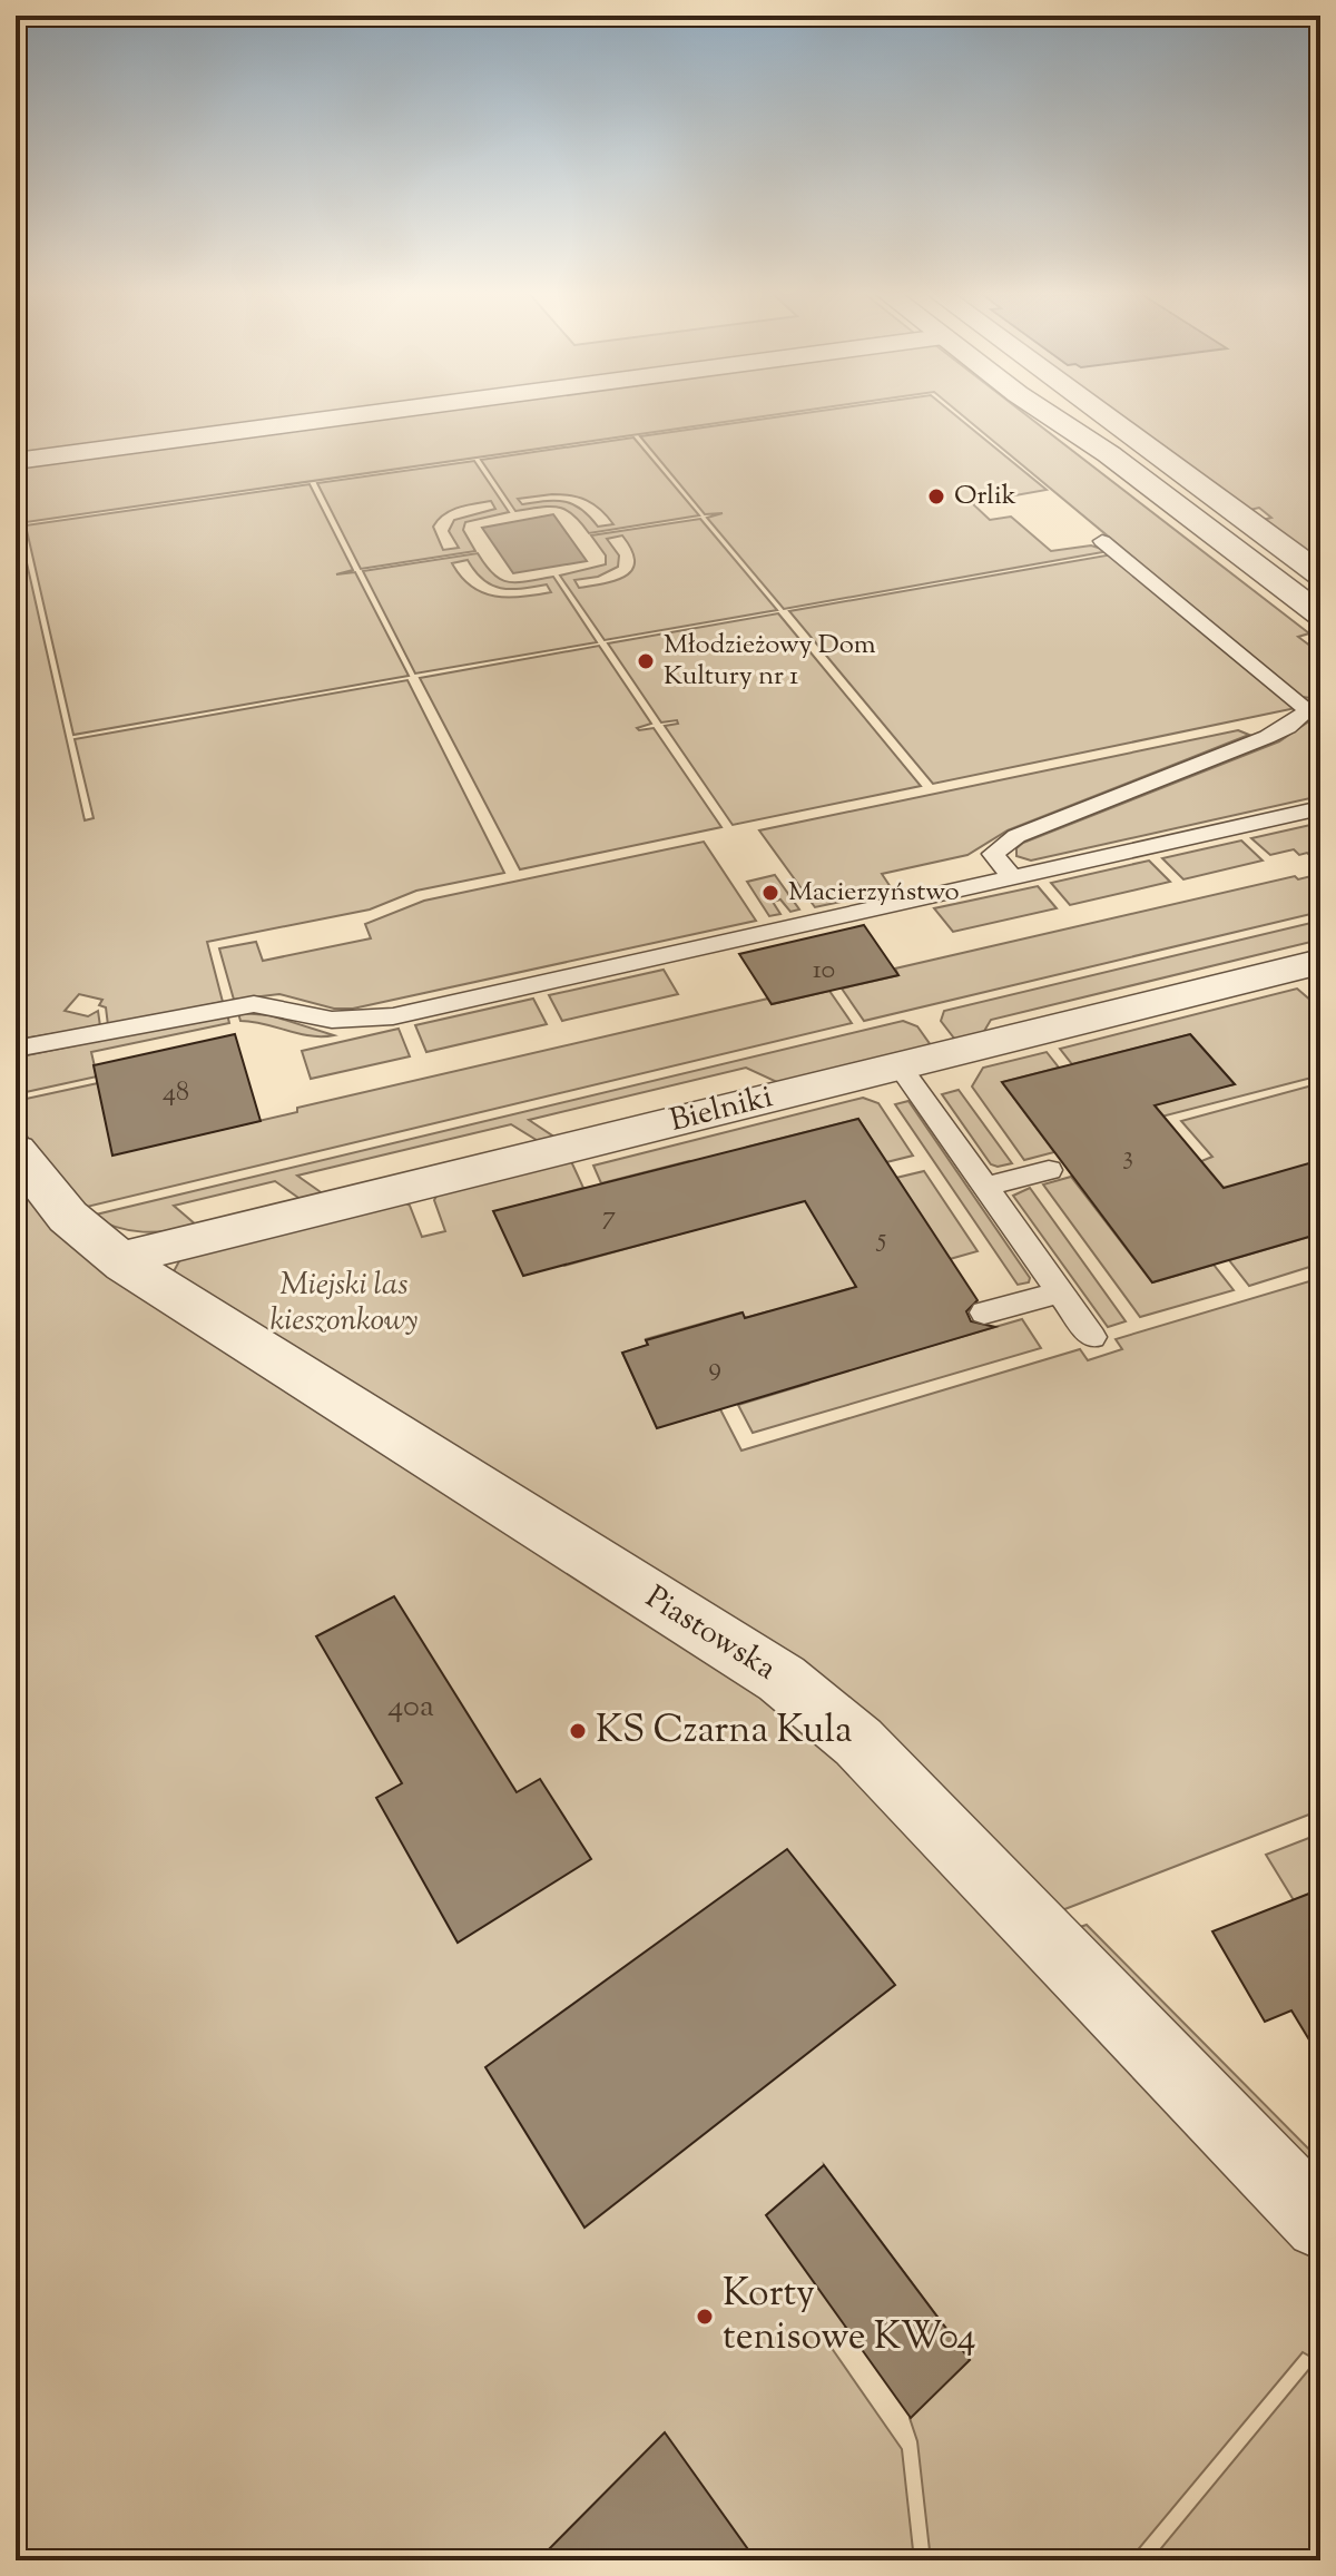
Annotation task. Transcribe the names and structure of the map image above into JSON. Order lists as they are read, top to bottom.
{
  "streets": {
    "street": ["Bielniki", "Piastowska"]
  },
  "crossings": [
    ["Bielniki", "Piastowska"]
  ],
  "parks": ["Miejski las kieszonkowy"],
  "places": [
    "Orlik",
    "Młodzieżowy Dom Kultury nr 1",
    "Macierzyństwo",
    "KS Czarna Kula",
    "Korty tenisowe KW04"
  ],
  "house_numbers": [
    "10",
    "48",
    "3",
    "7",
    "5",
    "9",
    "40a"
  ]
}
